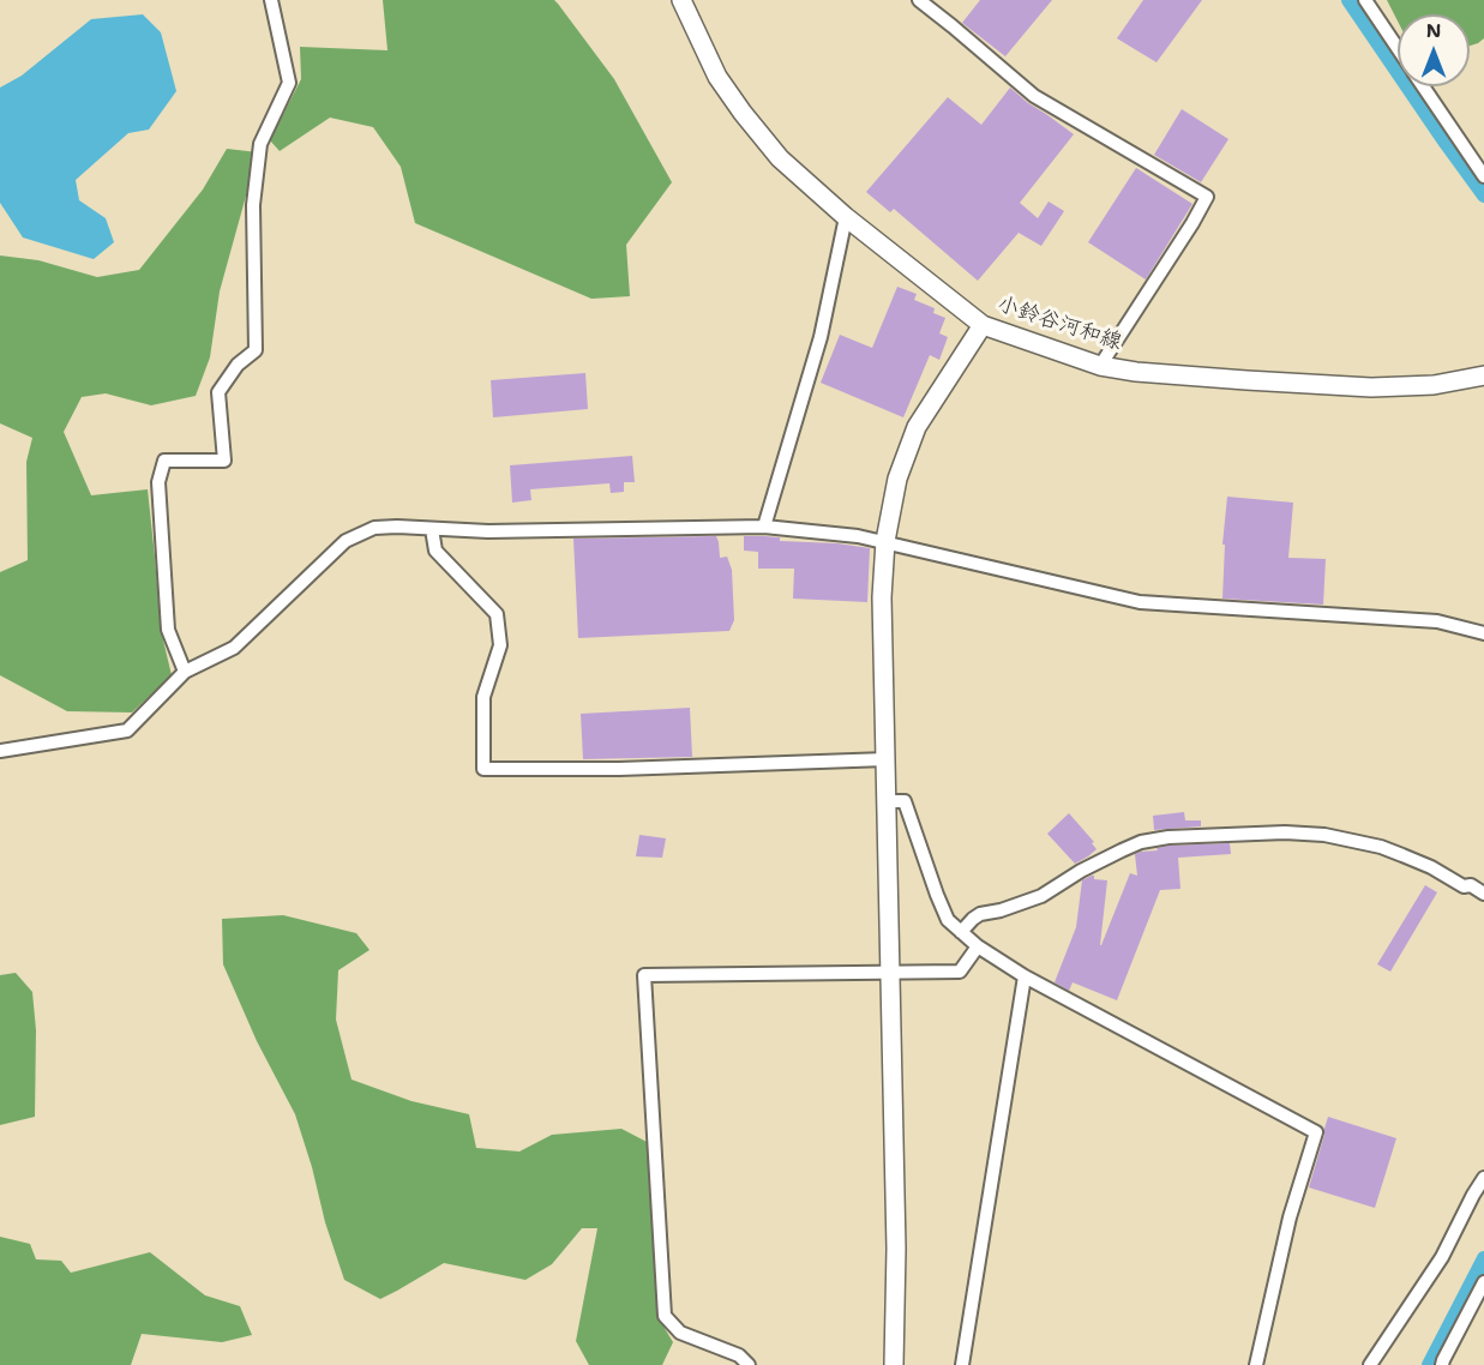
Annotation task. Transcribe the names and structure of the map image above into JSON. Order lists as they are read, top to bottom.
{
  "streets": {
    "street": ["小鈴谷河和線"]
  },
  "north": "top"
}
